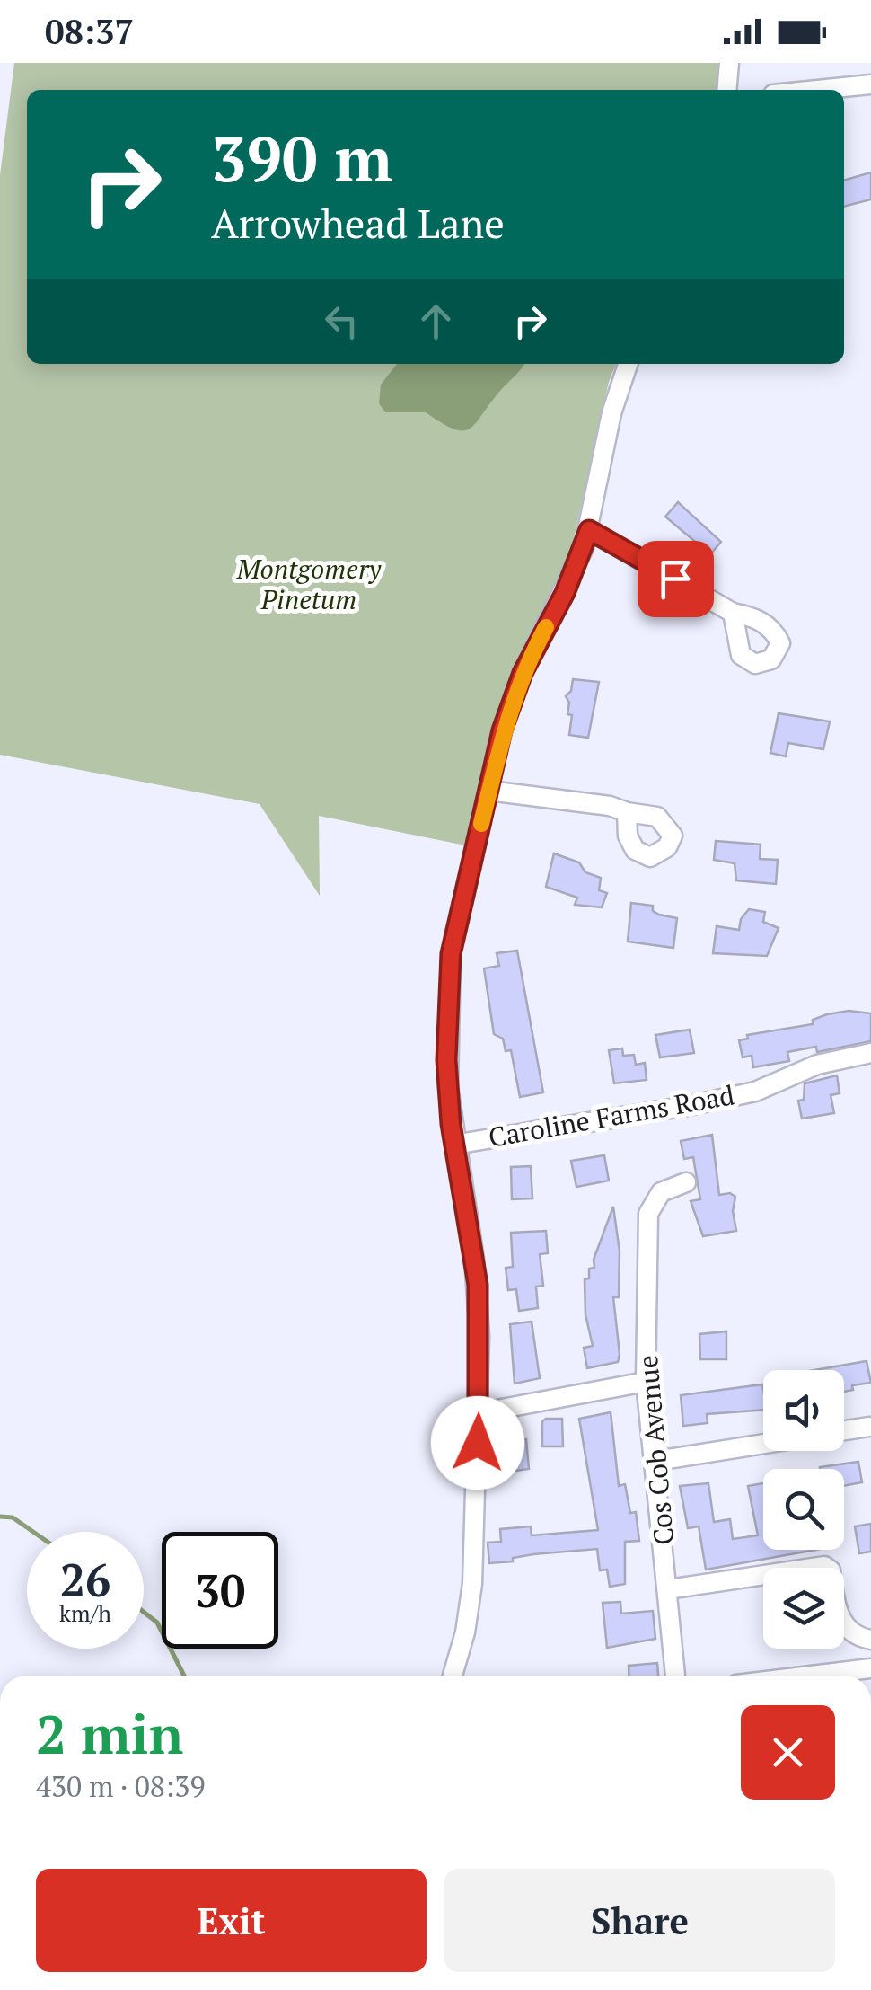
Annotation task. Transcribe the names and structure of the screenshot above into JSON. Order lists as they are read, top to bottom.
{
  "streets": {
    "street": ["Caroline Farms Road", "Cos Cob Avenue"]
  },
  "parks": ["Montgomery Pinetum"],
  "page": {
    "status": "08:37",
    "turn": ["390 m", "Arrowhead Lane"],
    "speed": "26 km/h",
    "limit": "30",
    "heading": ["2 min", "430 m · 08:39"],
    "buttons": ["Exit", "Share"]
  }
}
